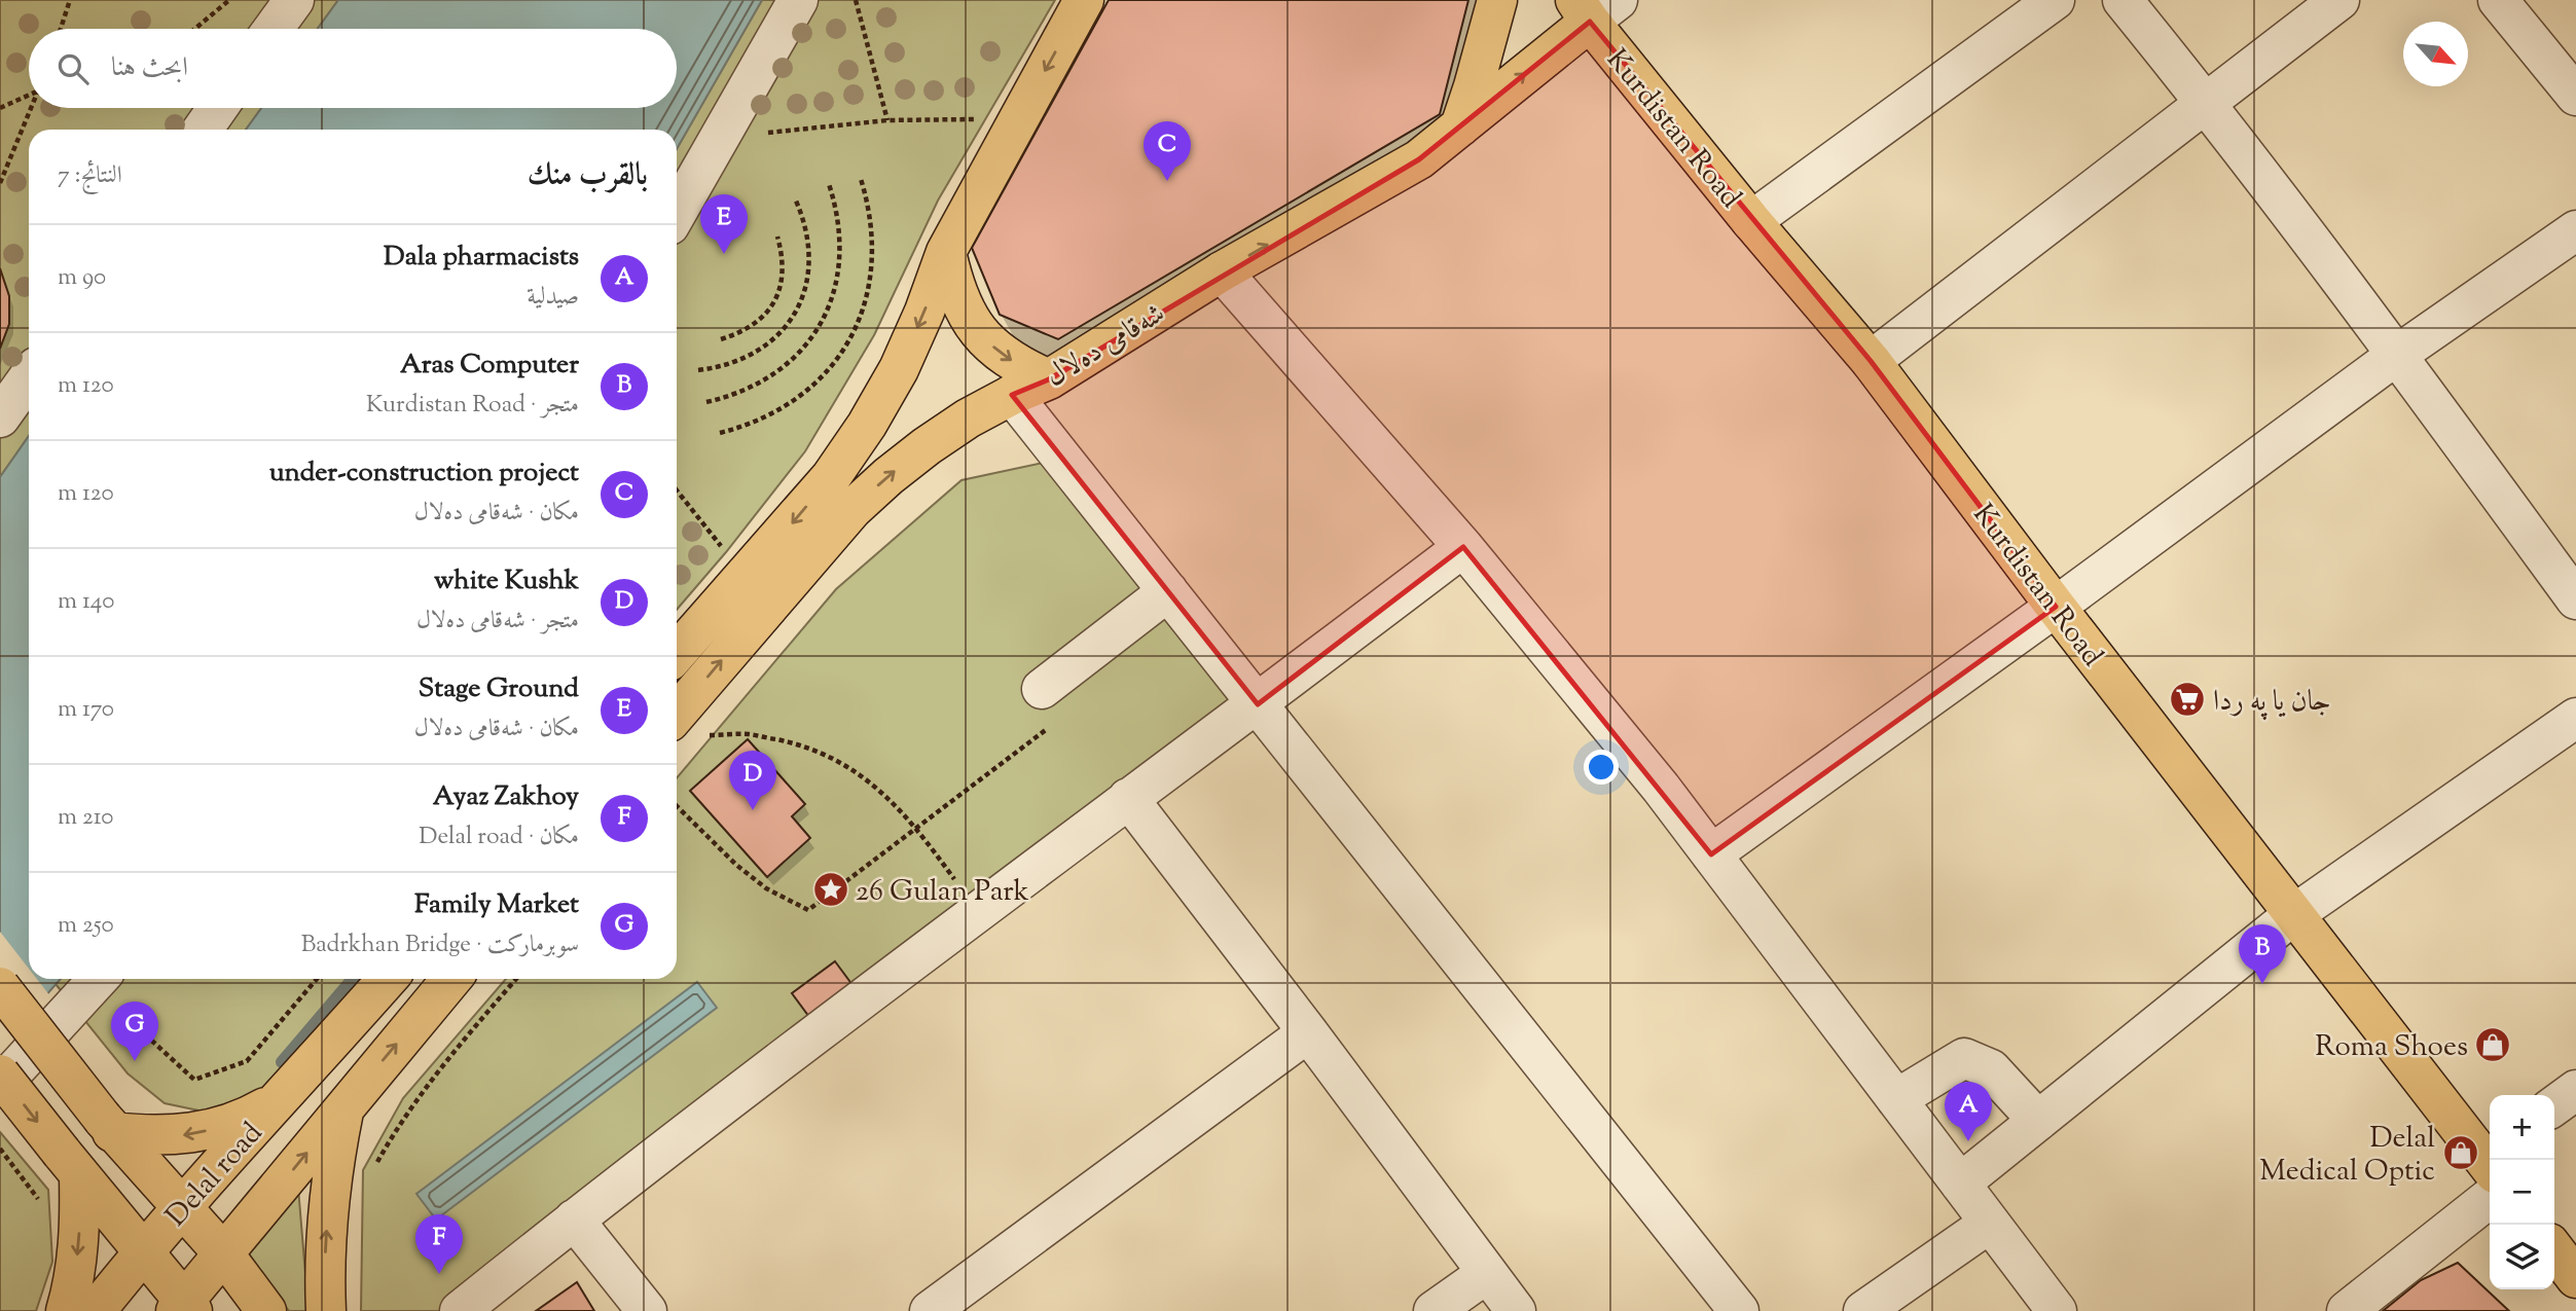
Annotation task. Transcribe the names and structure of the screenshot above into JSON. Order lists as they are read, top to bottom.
{
  "streets": {
    "main road": ["Kurdistan Road", "شەقامی دەلال", "Delal road"]
  },
  "crossings": [
    ["Kurdistan Road", "شەقامی دەلال"]
  ],
  "places": {
    "supermarket": ["جان يا په ردا"],
    "place": ["26 Gulan Park"],
    "shop": ["Roma Shoes", "Delal Medical Optic"]
  },
  "north": "bottom right",
  "page": {
    "search": "ابحث هنا",
    "pins": [
      "C",
      "E",
      "D",
      "B",
      "G",
      "A",
      "F"
    ],
    "heading": ["بالقرب منك", "النتائج: 7"],
    "list": [
      {
        "mark": "A",
        "name": "Dala pharmacists",
        "note": "صيدلية",
        "value": "90 m"
      },
      {
        "mark": "B",
        "name": "Aras Computer",
        "note": "متجر · Kurdistan Road",
        "value": "120 m"
      },
      {
        "mark": "C",
        "name": "under-construction project",
        "note": "مكان · شەقامی دەلال",
        "value": "120 m"
      },
      {
        "mark": "D",
        "name": "white Kushk",
        "note": "متجر · شەقامی دەلال",
        "value": "140 m"
      },
      {
        "mark": "E",
        "name": "Stage Ground",
        "note": "مكان · شەقامی دەلال",
        "value": "170 m"
      },
      {
        "mark": "F",
        "name": "Ayaz Zakhoy",
        "note": "مكان · Delal road",
        "value": "210 m"
      },
      {
        "mark": "G",
        "name": "Family Market",
        "note": "سوبرماركت · Badrkhan Bridge",
        "value": "250 m"
      }
    ],
    "map_buttons": ["+", "−"]
  }
}
